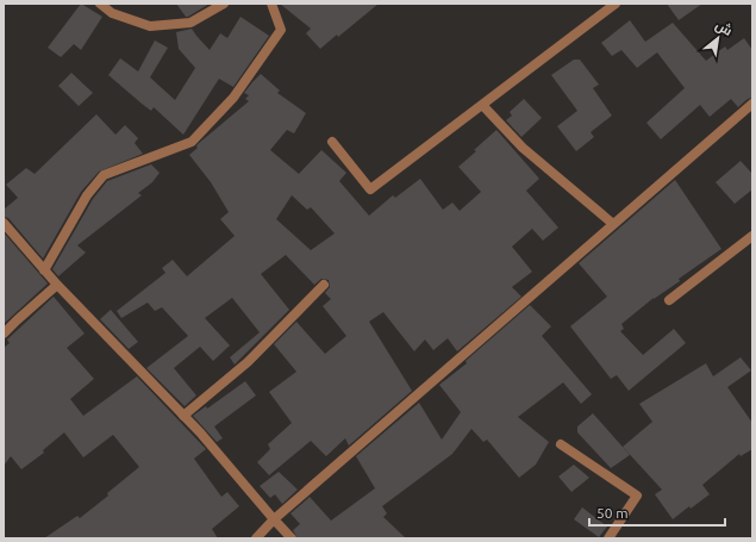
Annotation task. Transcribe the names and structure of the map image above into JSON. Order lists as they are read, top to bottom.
{
  "scale_bar": "50 m",
  "north": "top right"
}
